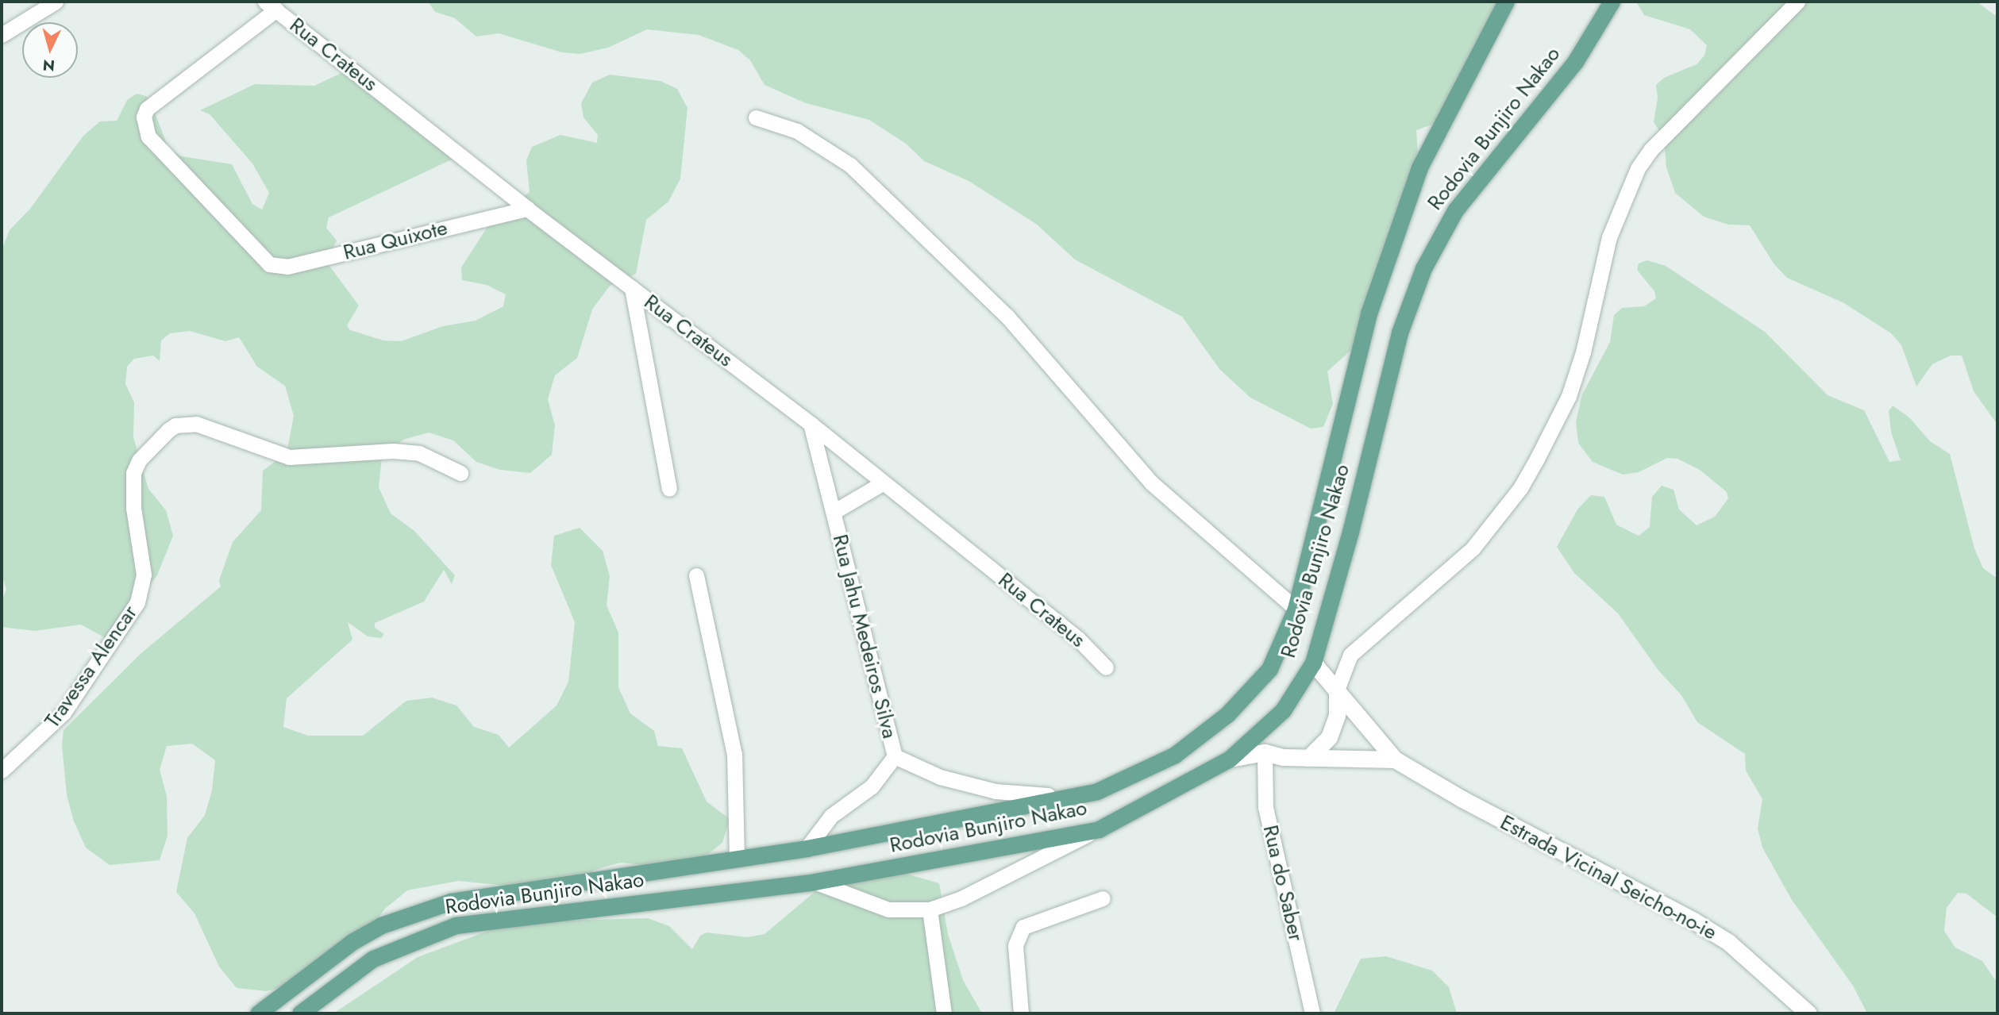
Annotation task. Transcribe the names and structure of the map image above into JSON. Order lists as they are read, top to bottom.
{
  "streets": {
    "main road": ["Rodovia Bunjiro Nakao"],
    "street": [
      "Rua Crateus",
      "Rua Quixote",
      "Rua Jahu Medeiros Silva",
      "Travessa Alencar",
      "Estrada Vicinal Seicho-no-ie",
      "Rua do Saber"
    ]
  },
  "crossings": [
    ["Rua Crateus", "Rua Quixote"],
    ["Rua Crateus", "Rua Jahu Medeiros Silva"],
    ["Rodovia Bunjiro Nakao", "Rua Jahu Medeiros Silva"]
  ],
  "north": "bottom"
}
